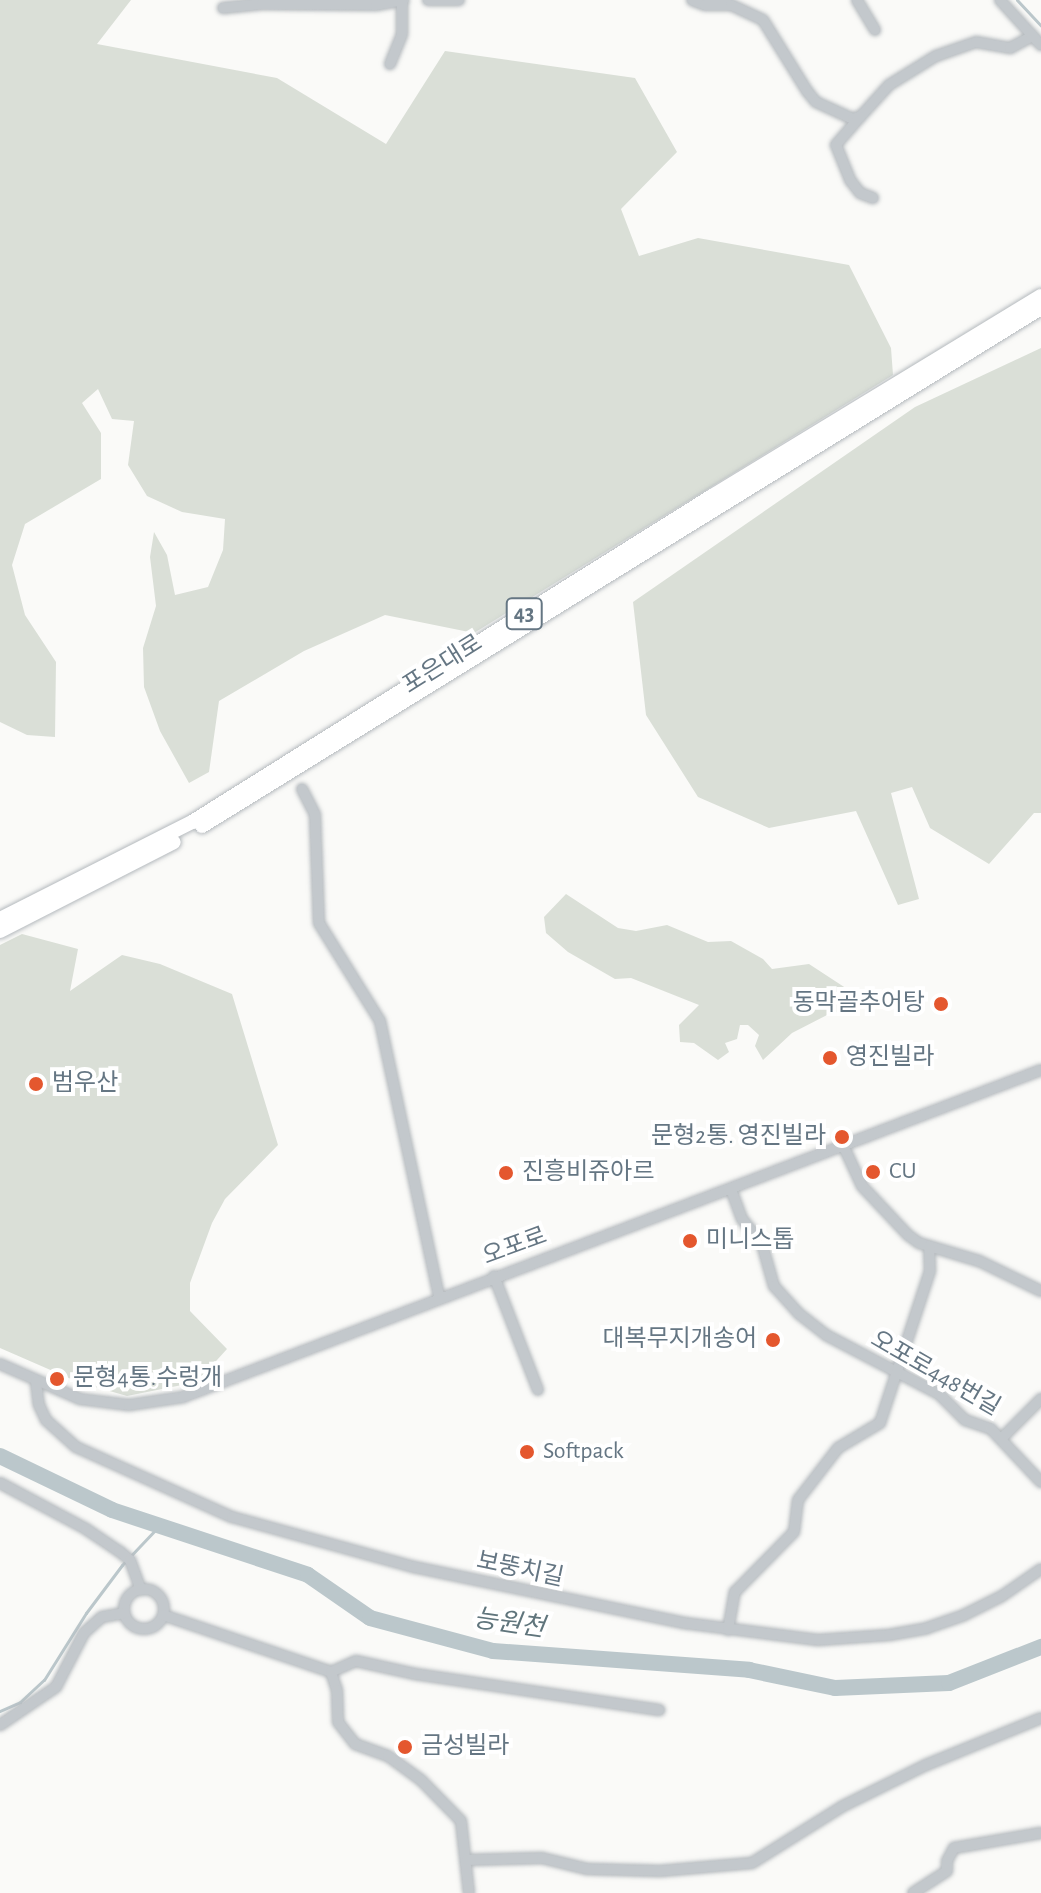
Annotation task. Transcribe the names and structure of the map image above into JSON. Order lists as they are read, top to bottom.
{
  "streets": {
    "highway": ["43", "포은대로"],
    "street": ["오포로", "오포로448번길", "보뚱치길"]
  },
  "crossings": [
    ["오포로", "오포로448번길"],
    ["오포로", "보뚱치길"]
  ],
  "water": ["능원천"],
  "places": [
    "동막골추어탕",
    "영진빌라",
    "범우산",
    "문형2통. 영진빌라",
    "CU",
    "진흥비쥬아르",
    "미니스톱",
    "대복무지개송어",
    "문형4통.수렁개",
    "Softpack",
    "금성빌라"
  ]
}
